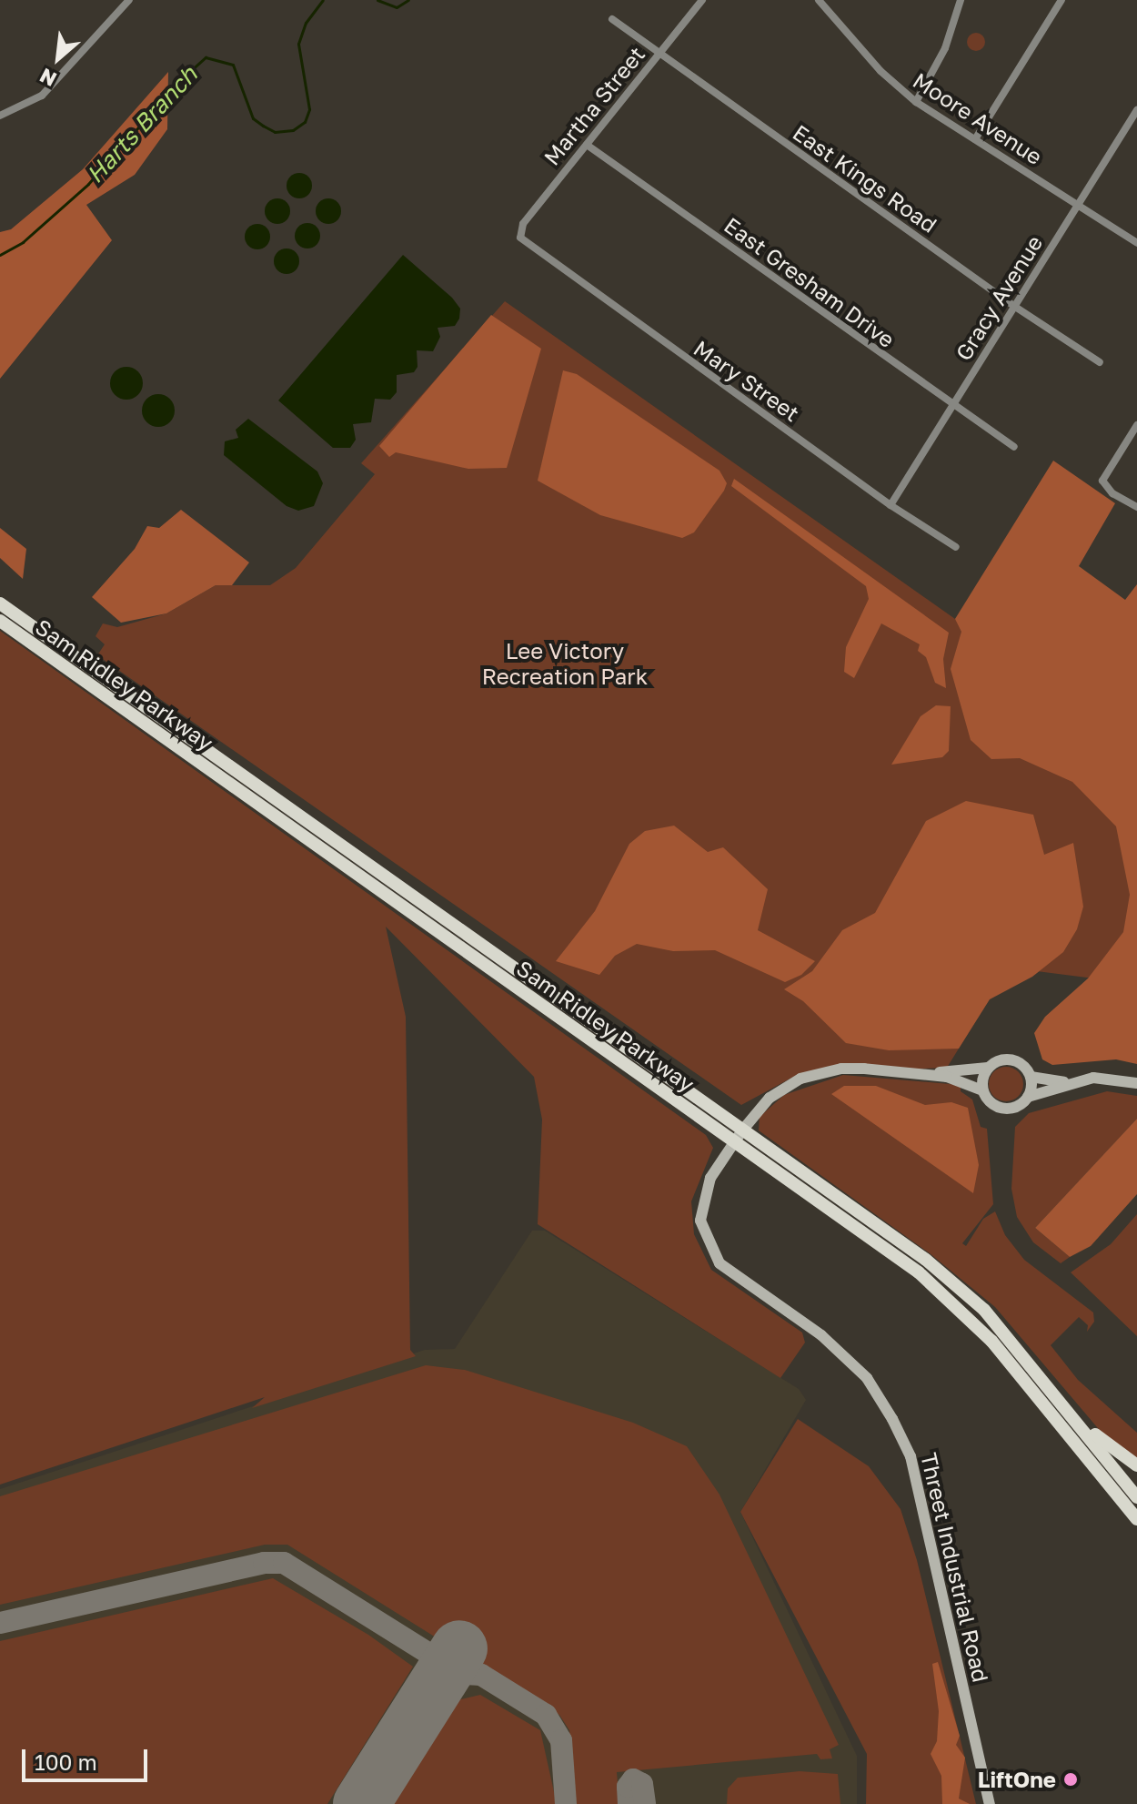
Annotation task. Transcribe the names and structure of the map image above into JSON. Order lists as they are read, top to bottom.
{
  "streets": {
    "main road": ["Sam Ridley Parkway"],
    "street": [
      "Martha Street",
      "Moore Avenue",
      "East Kings Road",
      "East Gresham Drive",
      "Gracy Avenue",
      "Mary Street",
      "Threet Industrial Road"
    ]
  },
  "crossings": [
    ["Martha Street", "East Kings Road"],
    ["Martha Street", "East Gresham Drive"],
    ["Martha Street", "Mary Street"],
    ["Moore Avenue", "Gracy Avenue"],
    ["East Kings Road", "Gracy Avenue"],
    ["East Gresham Drive", "Gracy Avenue"],
    ["Gracy Avenue", "Mary Street"],
    ["Sam Ridley Parkway", "Threet Industrial Road"]
  ],
  "water": ["Harts Branch"],
  "parks": ["Lee Victory Recreation Park"],
  "places": ["LiftOne"],
  "scale_bar": "100 m",
  "north": "bottom left"
}
